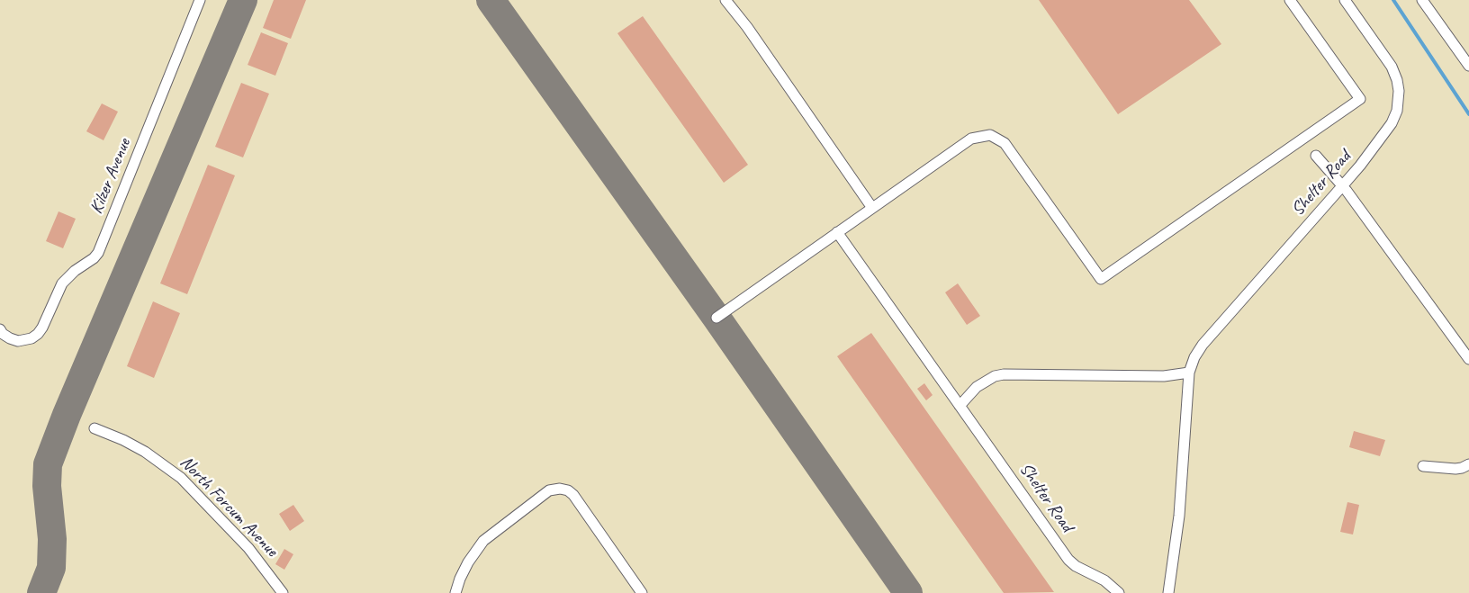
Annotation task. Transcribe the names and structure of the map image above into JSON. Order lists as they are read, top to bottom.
{
  "streets": {
    "street": ["Kilzer Avenue", "Shelter Road", "North Forcum Avenue"]
  }
}
